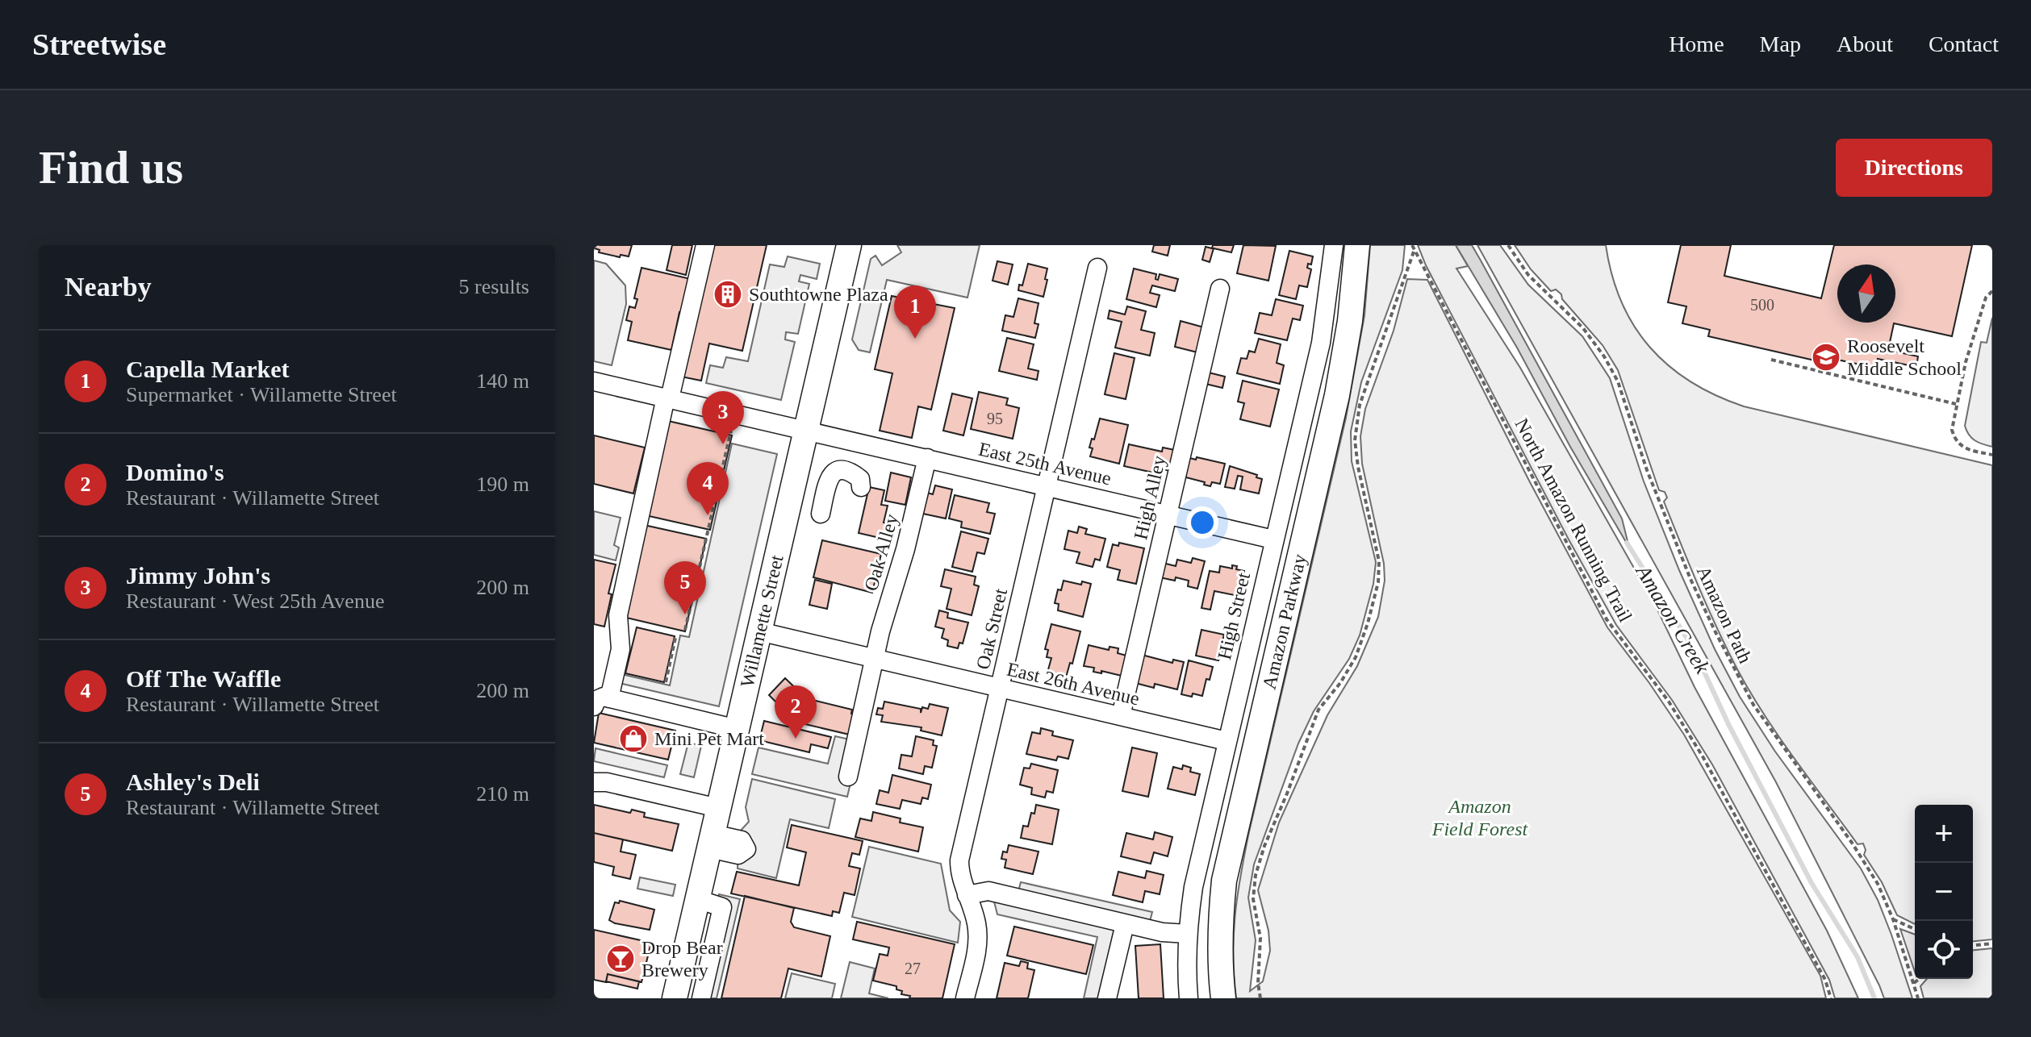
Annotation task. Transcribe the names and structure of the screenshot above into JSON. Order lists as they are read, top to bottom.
{
  "streets": {
    "main road": ["Willamette Street", "Amazon Parkway"],
    "street": [
      "East 25th Avenue",
      "High Alley",
      "Oak Alley",
      "High Street",
      "Oak Street",
      "East 26th Avenue"
    ],
    "path": ["North Amazon Running Trail", "Amazon Path"]
  },
  "crossings": [
    ["East 25th Avenue", "High Alley"],
    ["East 25th Avenue", "Oak Alley"],
    ["East 25th Avenue", "High Street"],
    ["East 25th Avenue", "Willamette Street"],
    ["East 25th Avenue", "Oak Street"],
    ["High Alley", "East 26th Avenue"],
    ["Oak Alley", "East 26th Avenue"],
    ["High Street", "East 26th Avenue"],
    ["Willamette Street", "East 26th Avenue"],
    ["Oak Street", "East 26th Avenue"]
  ],
  "water": ["Amazon Creek"],
  "parks": ["Amazon Field Forest"],
  "places": {
    "building": ["Southtowne Plaza"],
    "school or university": ["Roosevelt Middle School"],
    "shop": ["Mini Pet Mart"],
    "bar": ["Drop Bear Brewery"]
  },
  "house_numbers": ["500", "95", "27"],
  "north": "top",
  "page": {
    "header": "Streetwise",
    "nav": [
      "Home",
      "Map",
      "About",
      "Contact"
    ],
    "buttons": "Directions",
    "title": "Find us",
    "heading": ["Nearby", "5 results"],
    "pins": [
      "1",
      "3",
      "4",
      "5",
      "2"
    ],
    "list": [
      {
        "mark": "1",
        "name": "Capella Market",
        "note": "Supermarket · Willamette Street",
        "value": "140 m"
      },
      {
        "mark": "2",
        "name": "Domino's",
        "note": "Restaurant · Willamette Street",
        "value": "190 m"
      },
      {
        "mark": "3",
        "name": "Jimmy John's",
        "note": "Restaurant · West 25th Avenue",
        "value": "200 m"
      },
      {
        "mark": "4",
        "name": "Off The Waffle",
        "note": "Restaurant · Willamette Street",
        "value": "200 m"
      },
      {
        "mark": "5",
        "name": "Ashley's Deli",
        "note": "Restaurant · Willamette Street",
        "value": "210 m"
      }
    ],
    "map_buttons": ["+", "−"]
  }
}
